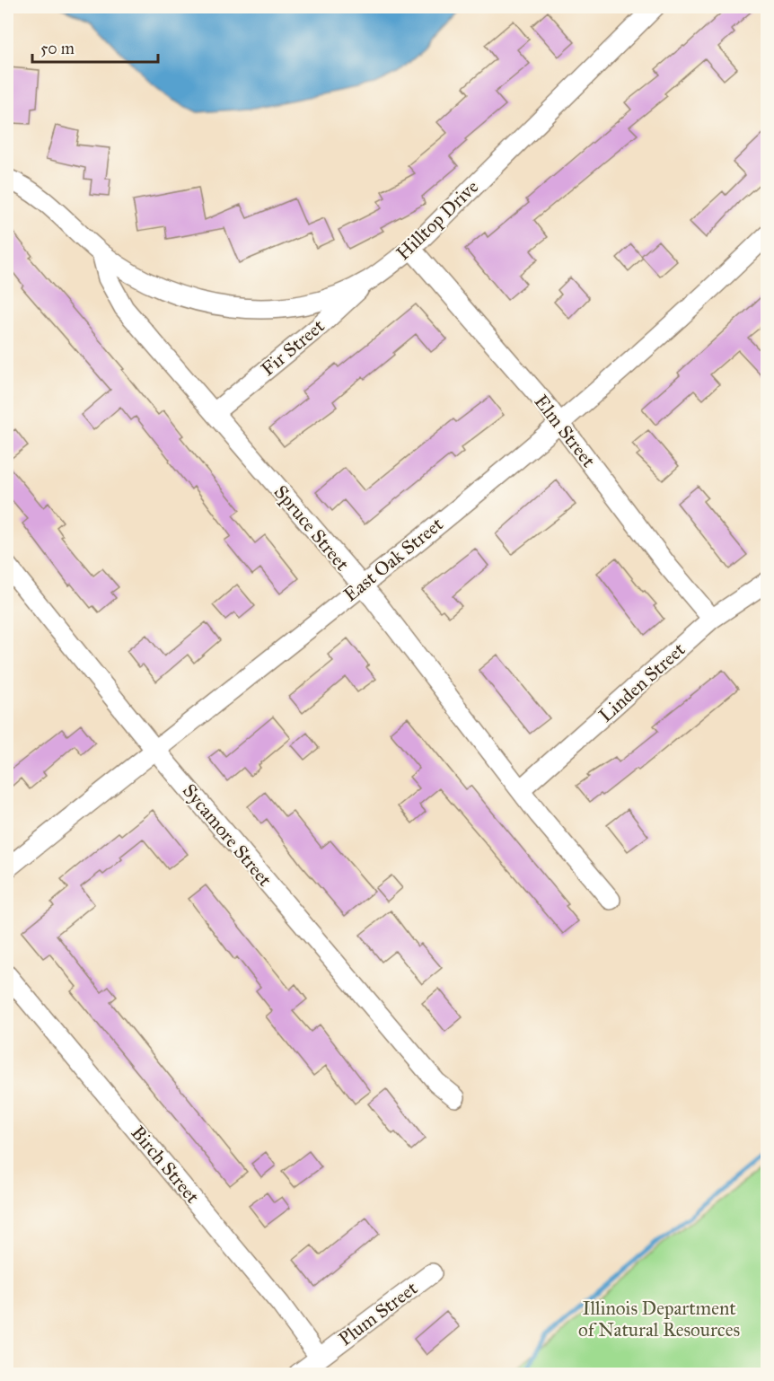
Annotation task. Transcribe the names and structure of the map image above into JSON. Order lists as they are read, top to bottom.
{
  "streets": {
    "street": [
      "Hilltop Drive",
      "Fir Street",
      "Elm Street",
      "Spruce Street",
      "East Oak Street",
      "Linden Street",
      "Sycamore Street",
      "Birch Street",
      "Plum Street"
    ]
  },
  "crossings": [
    ["Hilltop Drive", "Fir Street"],
    ["Hilltop Drive", "Elm Street"],
    ["Hilltop Drive", "Spruce Street"],
    ["Fir Street", "Spruce Street"],
    ["Elm Street", "East Oak Street"],
    ["Elm Street", "Linden Street"],
    ["Spruce Street", "East Oak Street"],
    ["Spruce Street", "Linden Street"],
    ["East Oak Street", "Sycamore Street"],
    ["Birch Street", "Plum Street"]
  ],
  "parks": ["Illinois Department of Natural Resources"],
  "scale_bar": "50 m"
}
